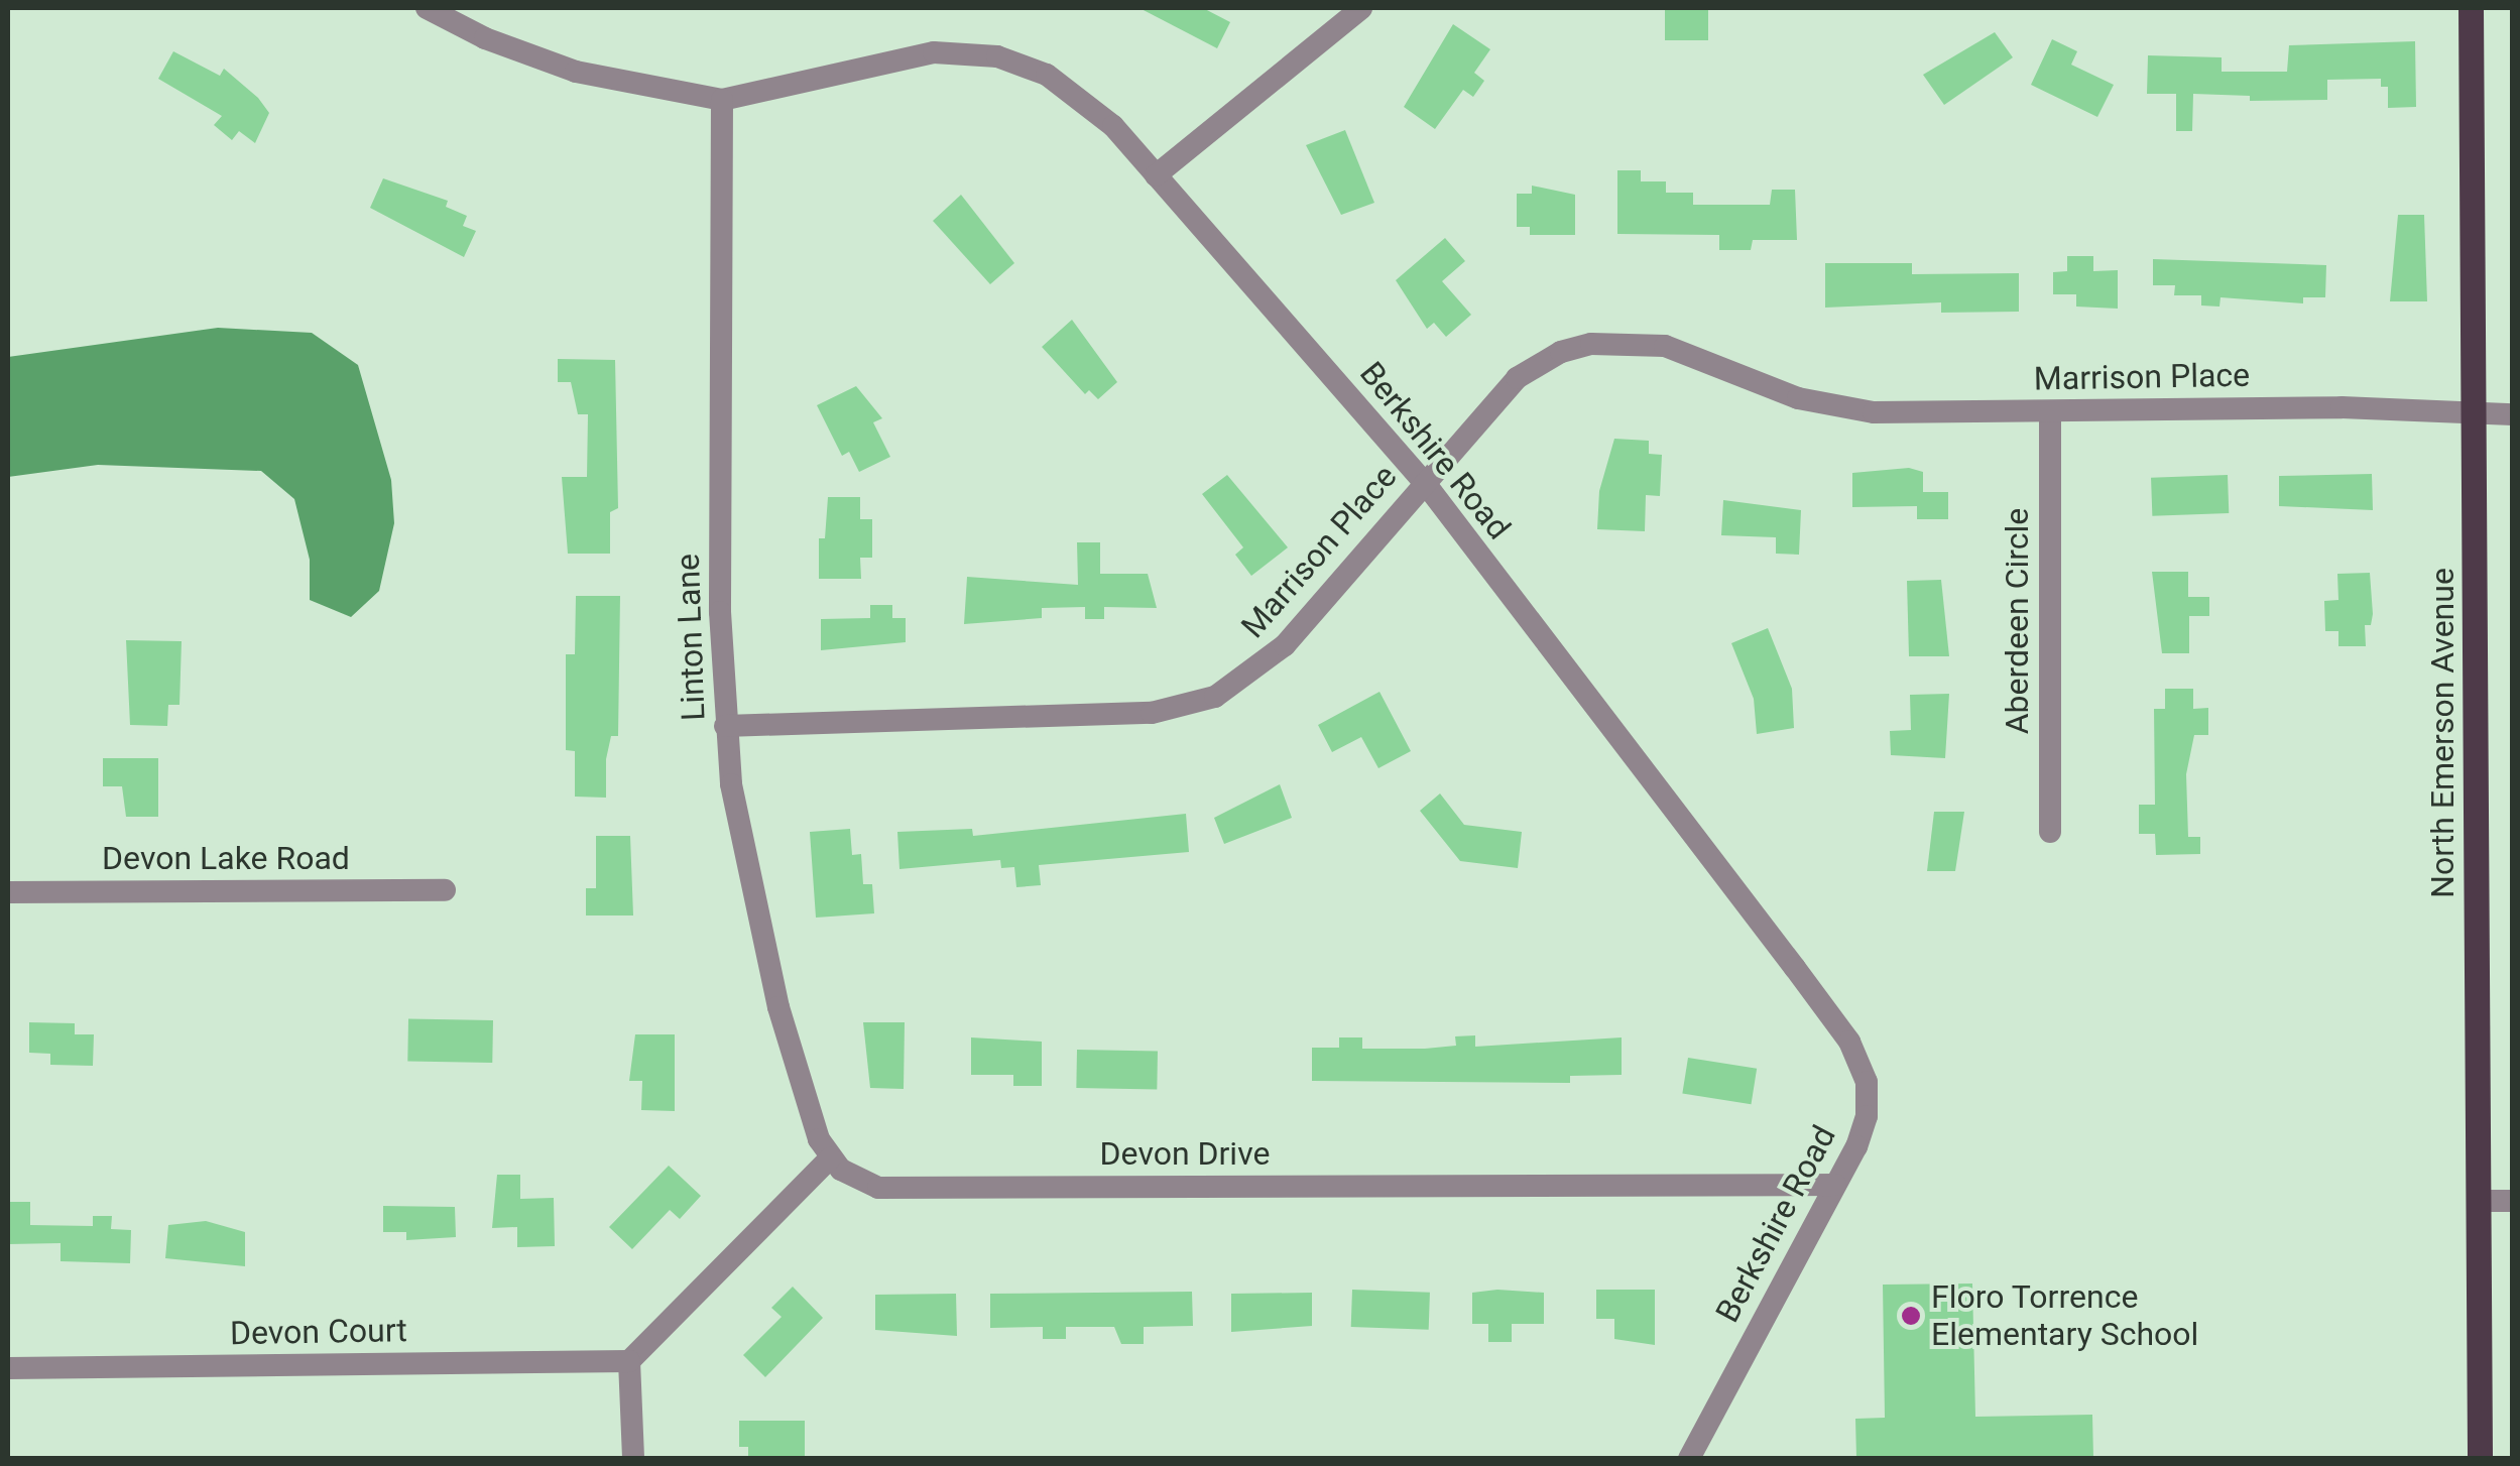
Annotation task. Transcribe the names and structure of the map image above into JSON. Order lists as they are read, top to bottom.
{
  "streets": {
    "main road": ["North Emerson Avenue"],
    "street": [
      "Marrison Place",
      "Berkshire Road",
      "Aberdeen Circle",
      "Linton Lane",
      "Devon Lake Road",
      "Devon Drive",
      "Devon Court"
    ]
  },
  "crossings": [
    ["Marrison Place", "Berkshire Road"],
    ["Marrison Place", "Aberdeen Circle"],
    ["Marrison Place", "Linton Lane"],
    ["Marrison Place", "North Emerson Avenue"],
    ["Berkshire Road", "Linton Lane"],
    ["Berkshire Road", "Devon Drive"],
    ["Linton Lane", "Devon Drive"]
  ],
  "places": ["Floro Torrence Elementary School"]
}
